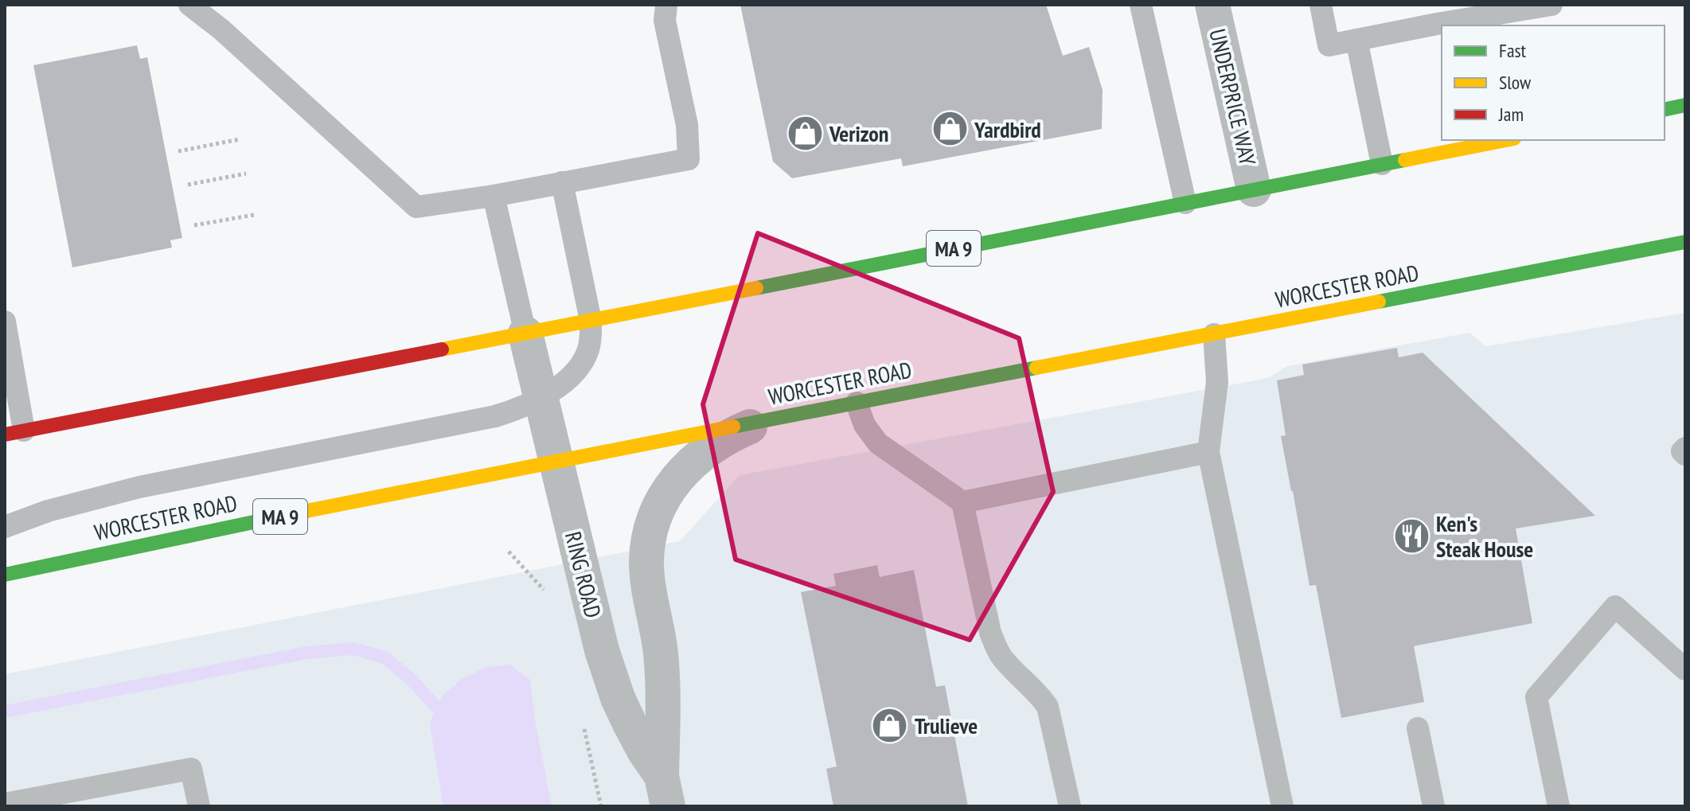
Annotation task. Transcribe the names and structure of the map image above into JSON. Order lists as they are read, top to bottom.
{
  "streets": {
    "highway": ["MA 9", "WORCESTER ROAD"],
    "street": ["UNDERPRICE WAY", "RING ROAD"]
  },
  "crossings": [
    ["UNDERPRICE WAY", "MA 9"],
    ["MA 9", "RING ROAD"],
    ["WORCESTER ROAD", "RING ROAD"]
  ],
  "places": {
    "shop": ["Yardbird", "Verizon", "Trulieve"],
    "restaurant": ["Ken's Steak House"]
  },
  "legend": ["Fast", "Slow", "Jam"]
}
